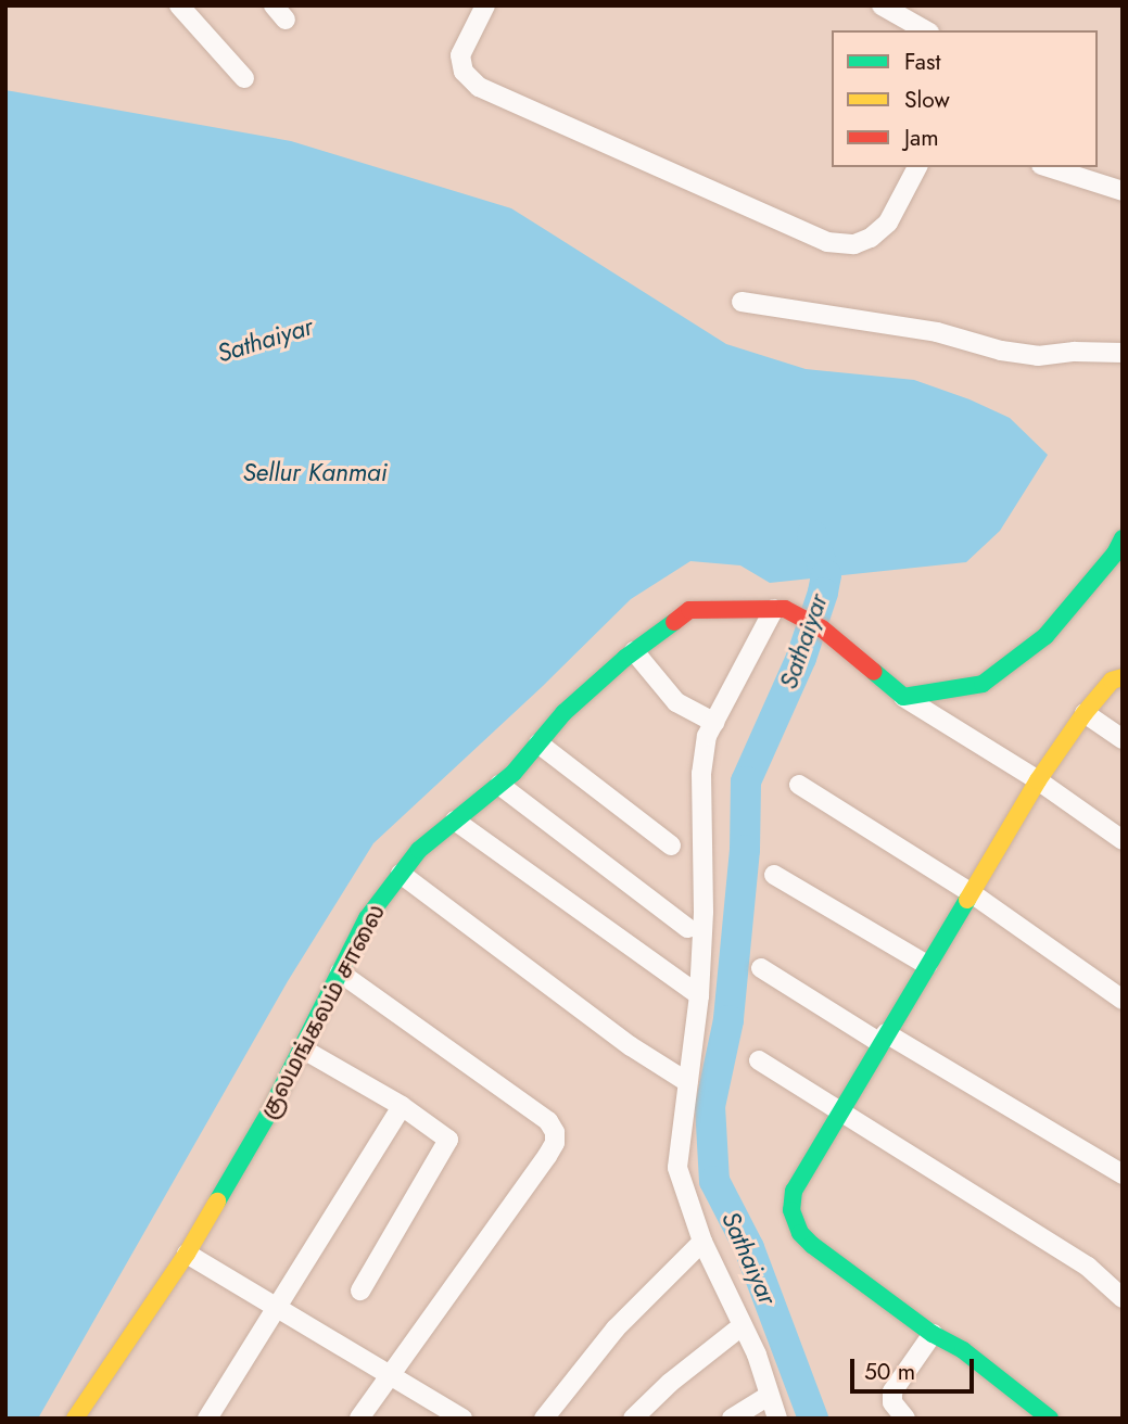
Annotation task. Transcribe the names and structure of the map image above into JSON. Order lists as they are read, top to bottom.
{
  "streets": {
    "main road": ["குலமங்கலம் சாலை"]
  },
  "water": ["Sathaiyar", "Sellur Kanmai"],
  "legend": ["Fast", "Slow", "Jam"],
  "scale_bar": "50 m"
}
